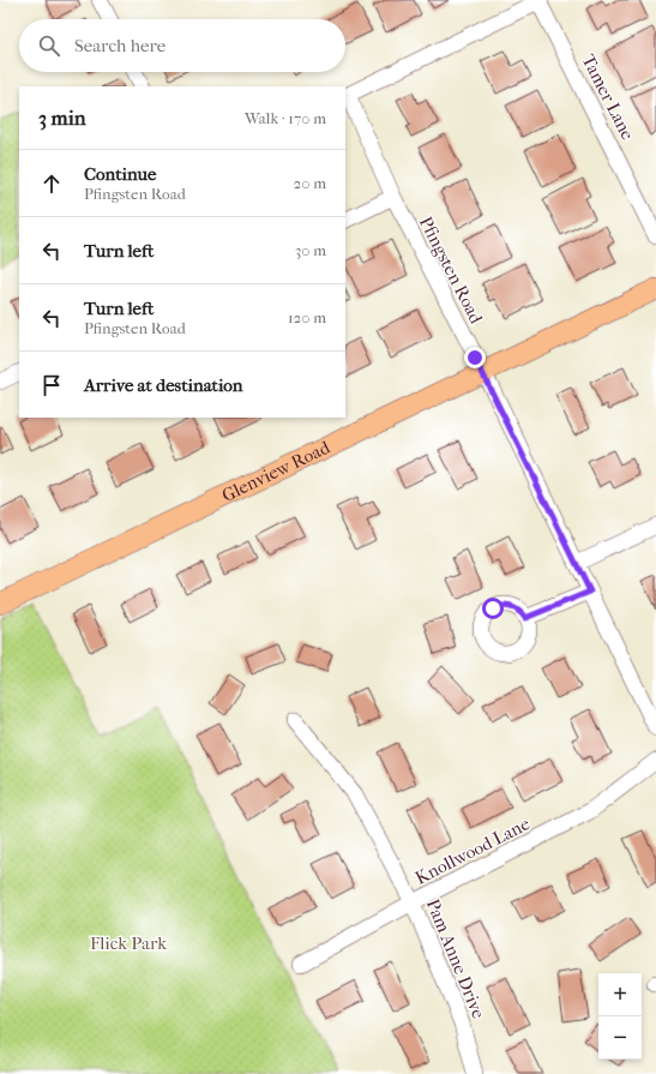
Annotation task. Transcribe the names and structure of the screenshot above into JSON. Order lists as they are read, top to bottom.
{
  "streets": {
    "main road": ["Glenview Road"],
    "street": [
      "Tamer Lane",
      "Pfingsten Road",
      "Knollwood Lane",
      "Pam Anne Drive"
    ]
  },
  "crossings": [
    ["Tamer Lane", "Pfingsten Road"],
    ["Pfingsten Road", "Glenview Road"],
    ["Knollwood Lane", "Pam Anne Drive"]
  ],
  "parks": ["Flick Park"],
  "page": {
    "search": "Search here",
    "heading": ["3 min", "Walk · 170 m"],
    "list": [
      ["Continue", "Pfingsten Road", "20 m"],
      ["Turn left", "30 m"],
      ["Turn left", "Pfingsten Road", "120 m"],
      "Arrive at destination"
    ],
    "map_buttons": ["+", "−"]
  }
}
